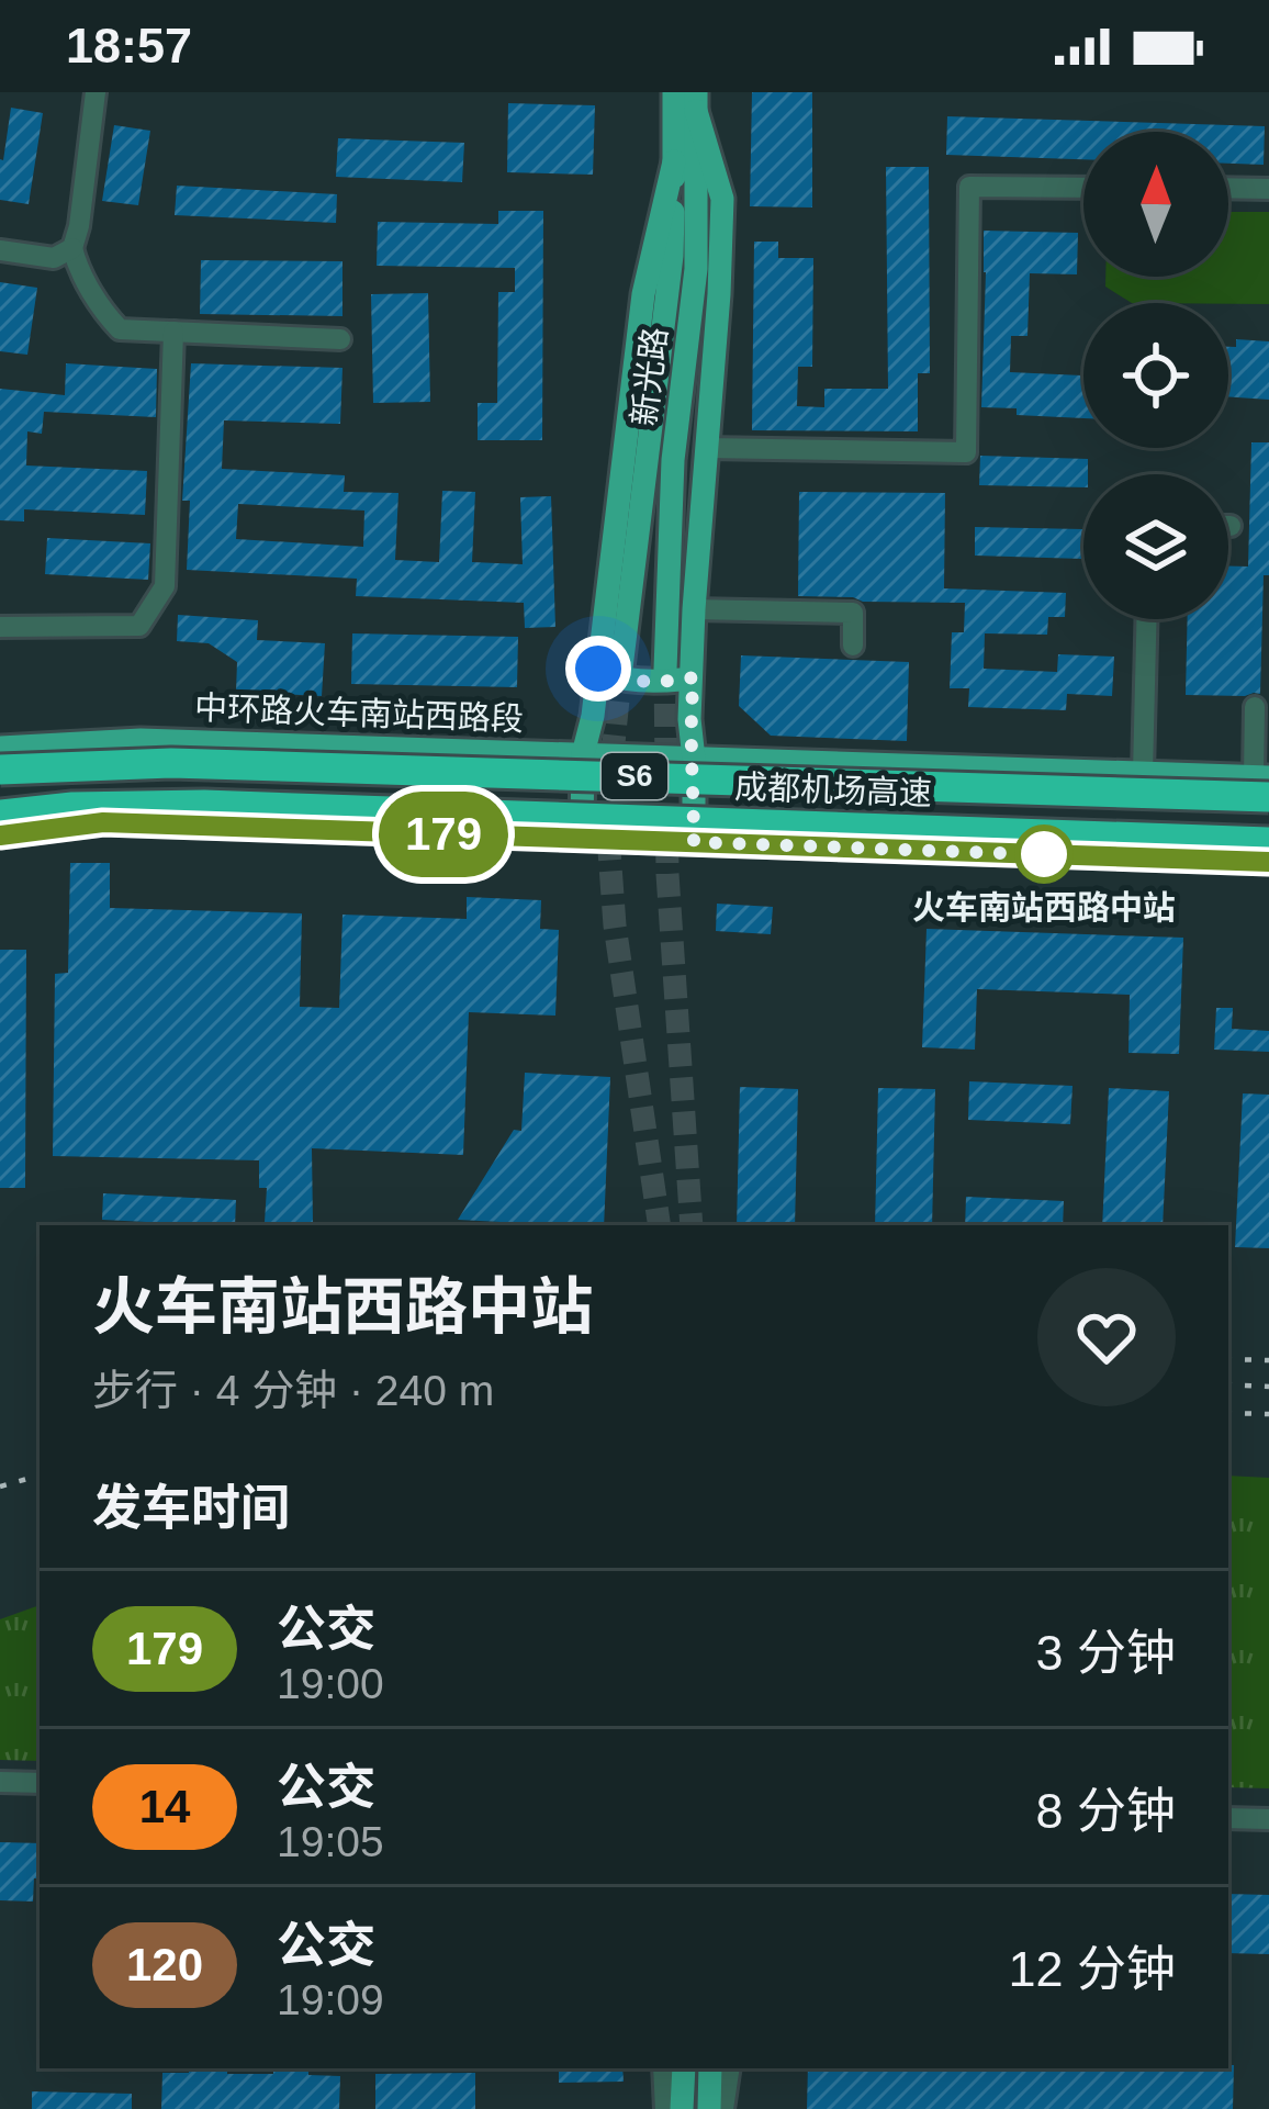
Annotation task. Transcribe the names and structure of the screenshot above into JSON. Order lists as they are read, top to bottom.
{
  "streets": {
    "highway": ["S6", "成都机场高速"],
    "main road": ["新光路", "中环路火车南站西路段"]
  },
  "crossings": [
    ["中环路火车南站西路段", "成都机场高速"]
  ],
  "places": ["火车南站西路中站"],
  "lines": ["bus line 179"],
  "north": "top",
  "page": {
    "status": "18:57",
    "on_map": "179",
    "heading": [
      ["火车南站西路中站", "步行 · 4 分钟 · 240 m"],
      "发车时间"
    ],
    "list": [
      {
        "mark": "179",
        "name": "公交",
        "note": "19:00",
        "value": "3 分钟"
      },
      {
        "mark": "14",
        "name": "公交",
        "note": "19:05",
        "value": "8 分钟"
      },
      {
        "mark": "120",
        "name": "公交",
        "note": "19:09",
        "value": "12 分钟"
      }
    ]
  }
}
